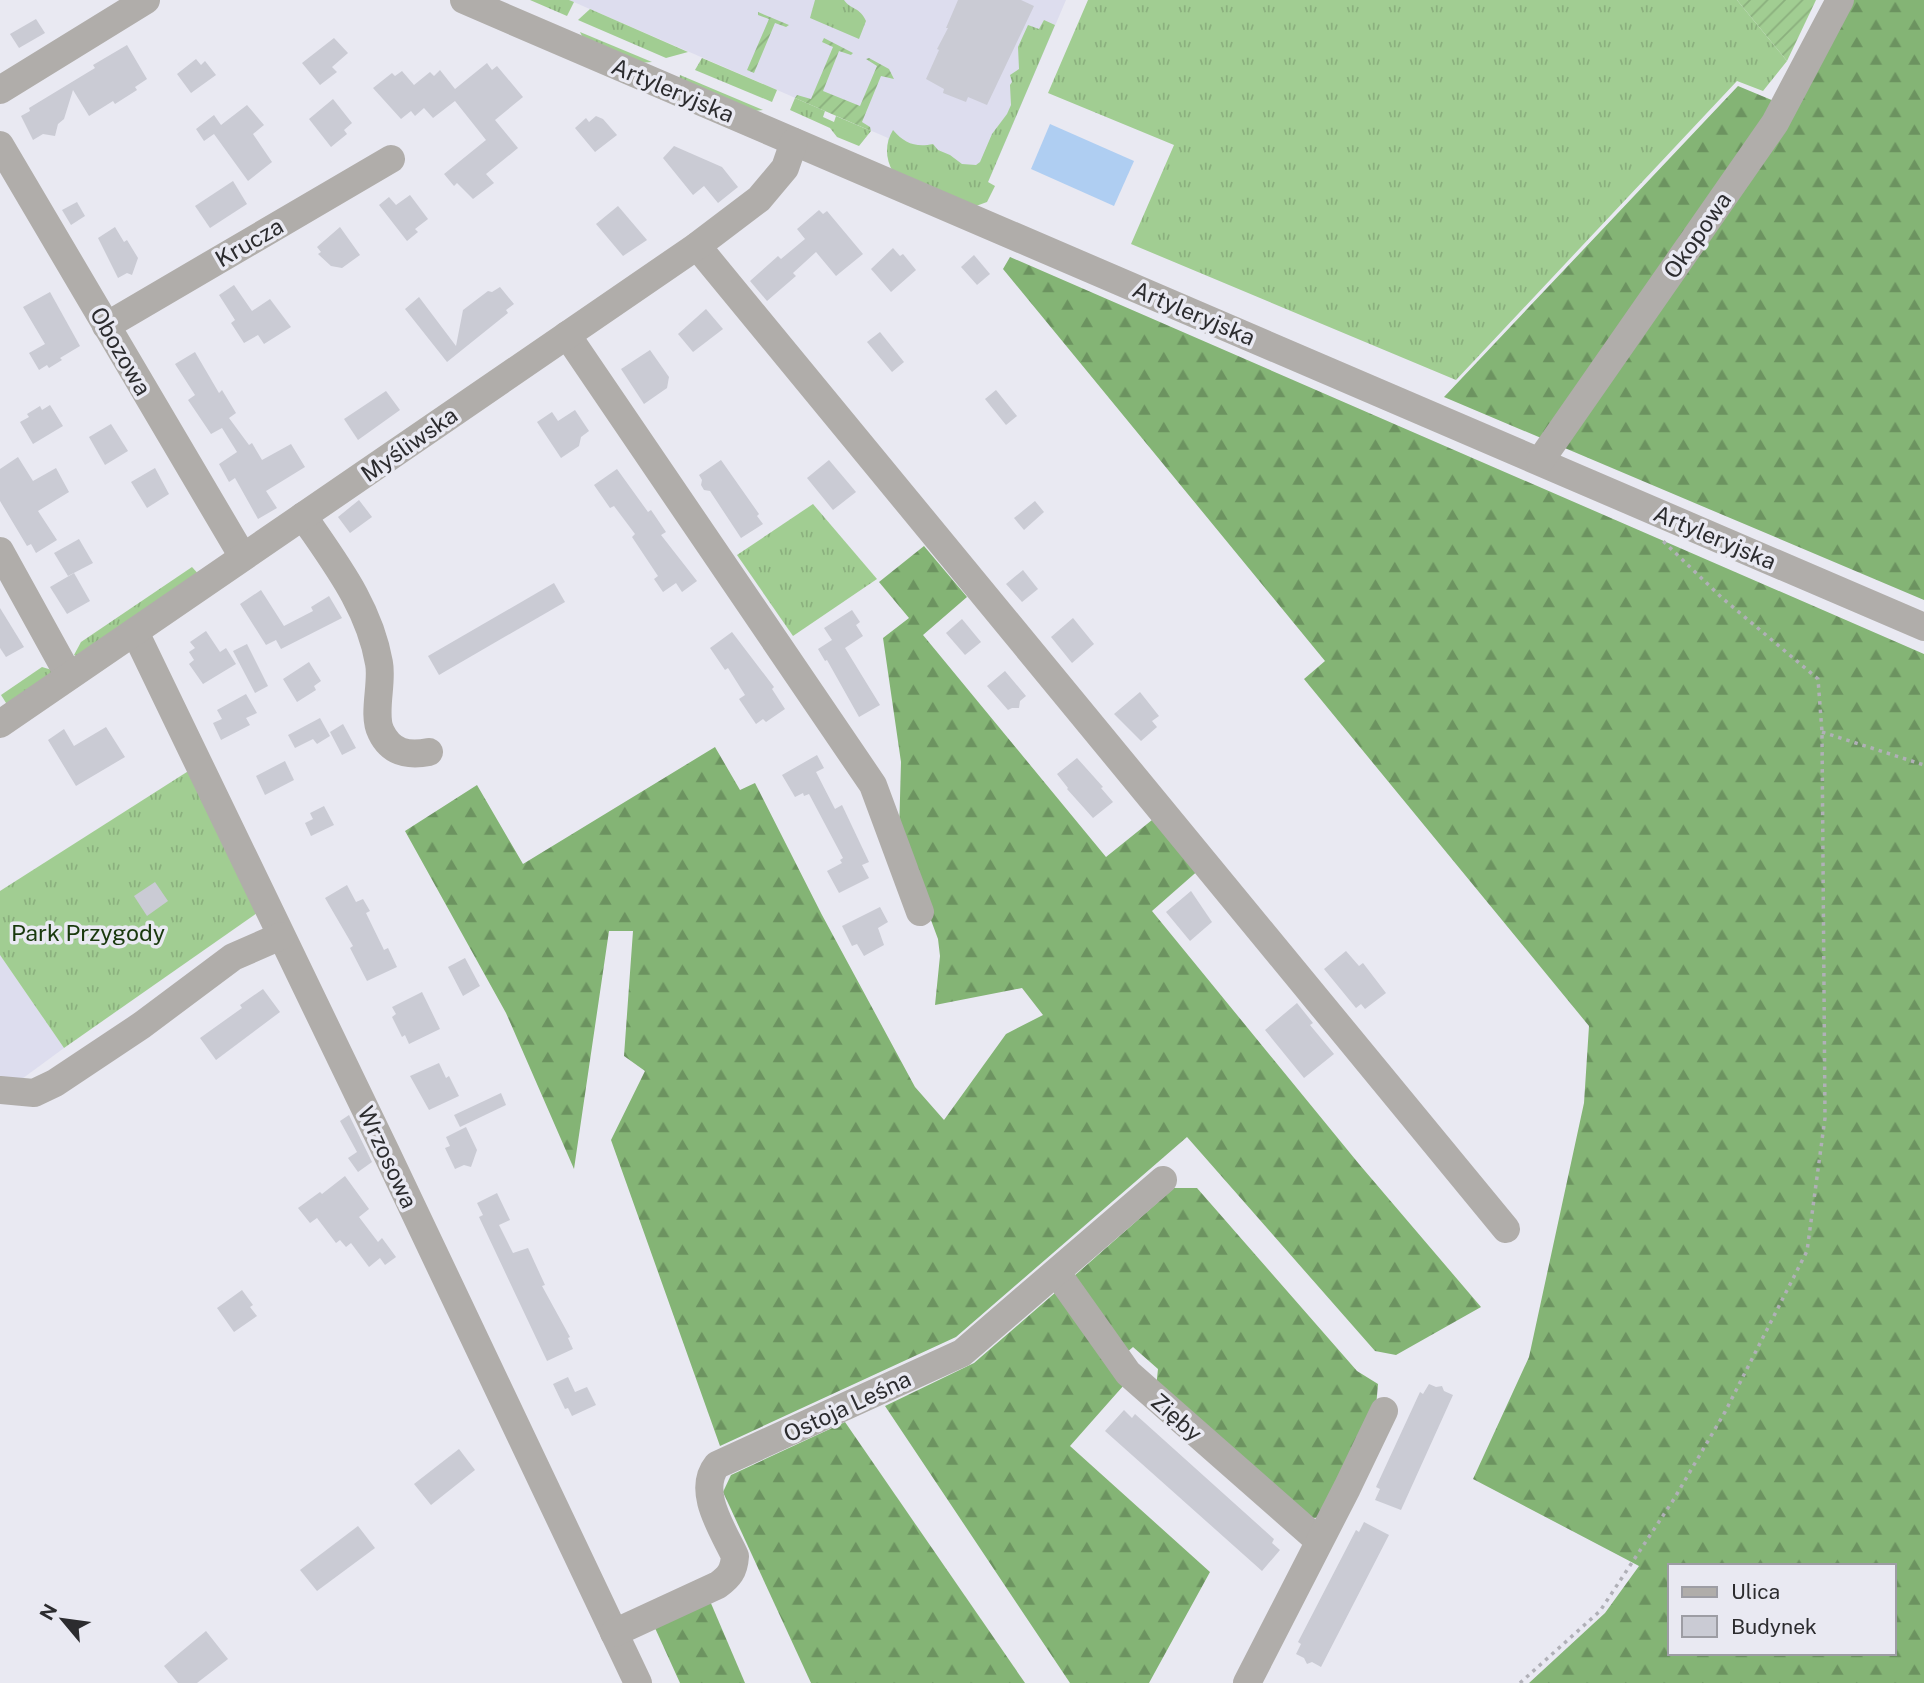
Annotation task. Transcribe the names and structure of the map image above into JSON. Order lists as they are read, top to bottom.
{
  "streets": {
    "street": [
      "Artyleryjska",
      "Okopowa",
      "Krucza",
      "Obozowa",
      "Myśliwska",
      "Wrzosowa",
      "Ostoja Leśna",
      "Zięby"
    ]
  },
  "crossings": [
    ["Artyleryjska", "Okopowa"],
    ["Artyleryjska", "Myśliwska"],
    ["Krucza", "Obozowa"],
    ["Obozowa", "Myśliwska"],
    ["Myśliwska", "Wrzosowa"],
    ["Wrzosowa", "Ostoja Leśna"],
    ["Ostoja Leśna", "Zięby"]
  ],
  "parks": ["Park Przygody"],
  "legend": ["Ulica", "Budynek"],
  "north": "top left"
}
